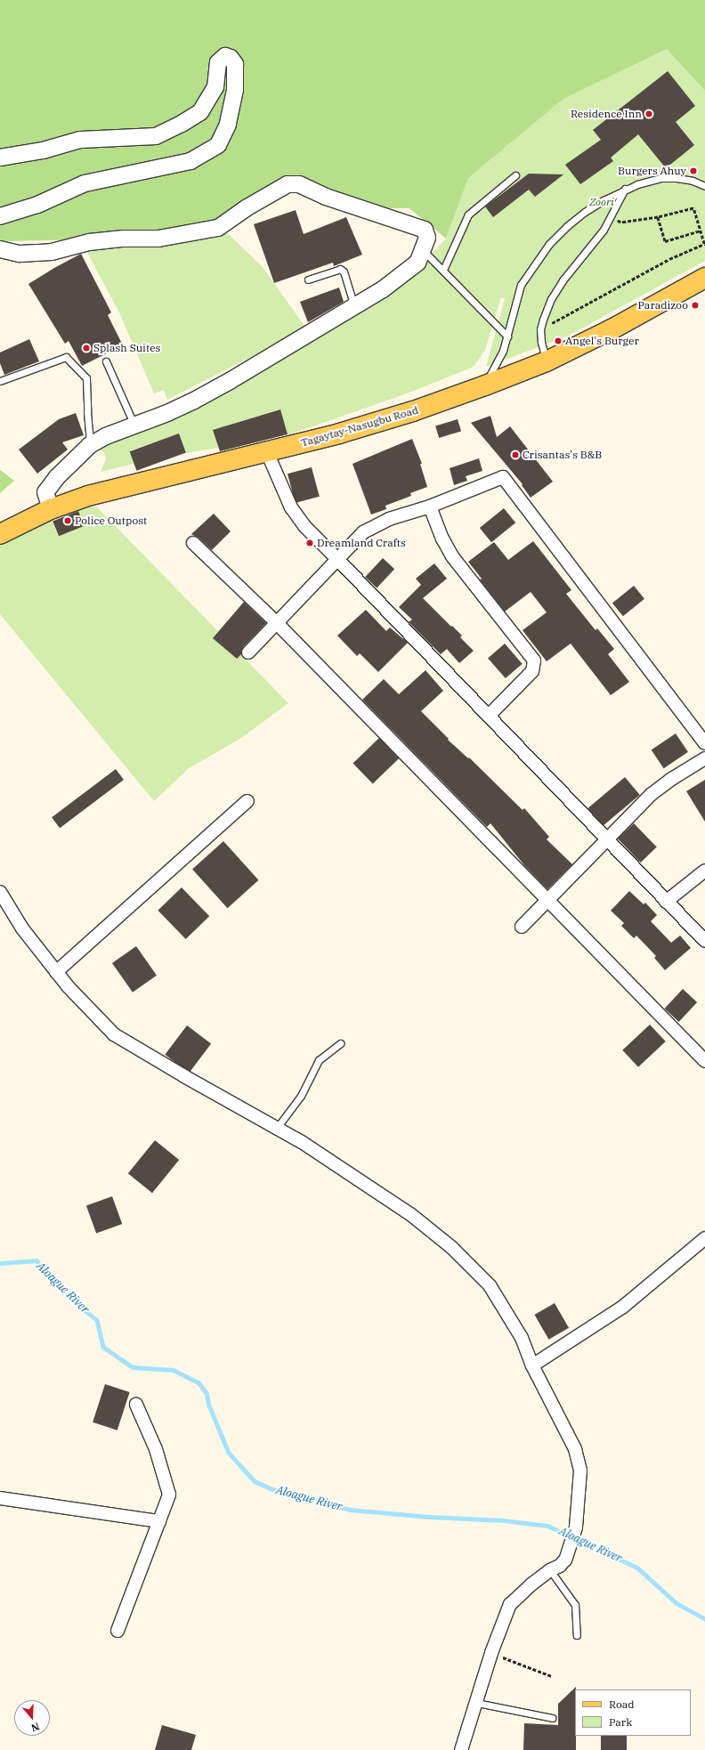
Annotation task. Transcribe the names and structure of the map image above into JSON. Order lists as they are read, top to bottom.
{
  "streets": {
    "main road": ["Tagaytay-Nasugbu Road"]
  },
  "water": ["Aloague River"],
  "parks": ["Zoori"],
  "places": [
    "Residence Inn",
    "Burgers Ahuy",
    "Paradizoo",
    "Angel's Burger",
    "Splash Suites",
    "Crisantas's B&B",
    "Police Outpost",
    "Dreamland Crafts"
  ],
  "legend": ["Road", "Park"],
  "north": "bottom"
}
